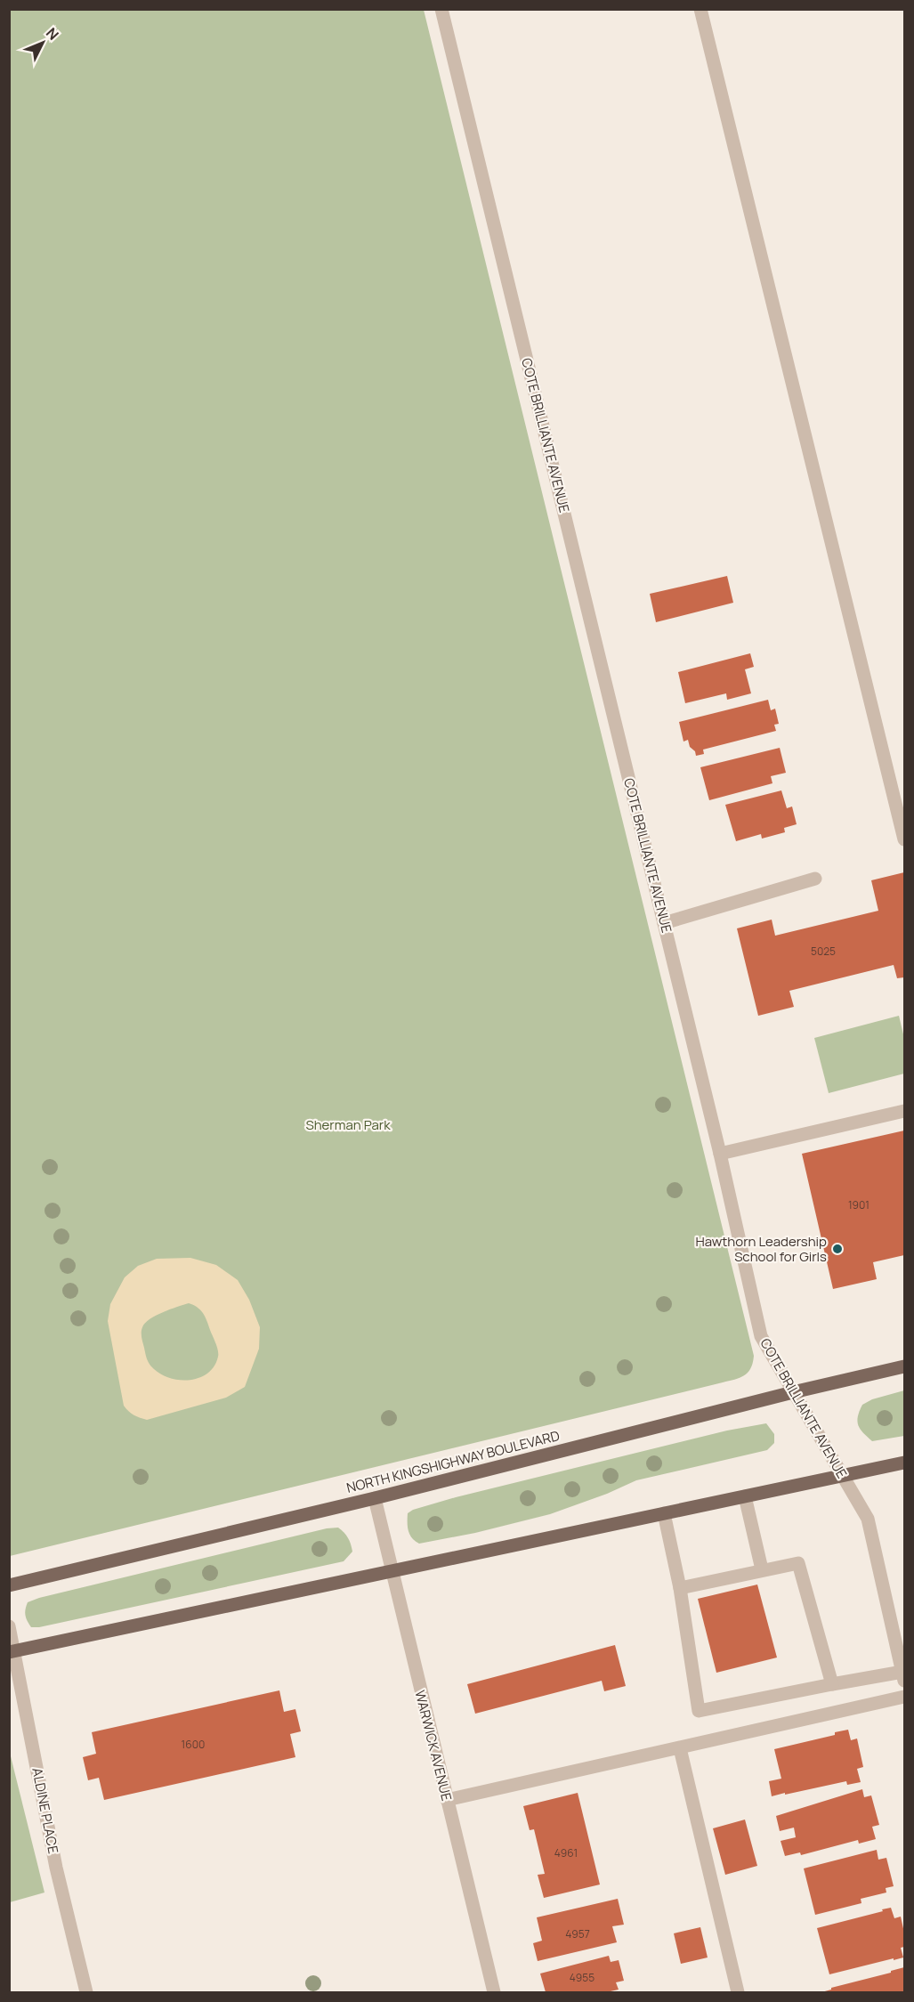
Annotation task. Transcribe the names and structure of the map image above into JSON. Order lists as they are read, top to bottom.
{
  "streets": {
    "main road": ["NORTH KINGSHIGHWAY BOULEVARD"],
    "street": ["COTE BRILLIANTE AVENUE", "WARWICK AVENUE", "ALDINE PLACE"]
  },
  "crossings": [
    ["COTE BRILLIANTE AVENUE", "NORTH KINGSHIGHWAY BOULEVARD"],
    ["NORTH KINGSHIGHWAY BOULEVARD", "WARWICK AVENUE"]
  ],
  "parks": ["Sherman Park"],
  "places": ["Hawthorn Leadership School for Girls"],
  "house_numbers": [
    "5025",
    "1901",
    "1600",
    "4961",
    "4957",
    "4955"
  ],
  "north": "top right"
}
